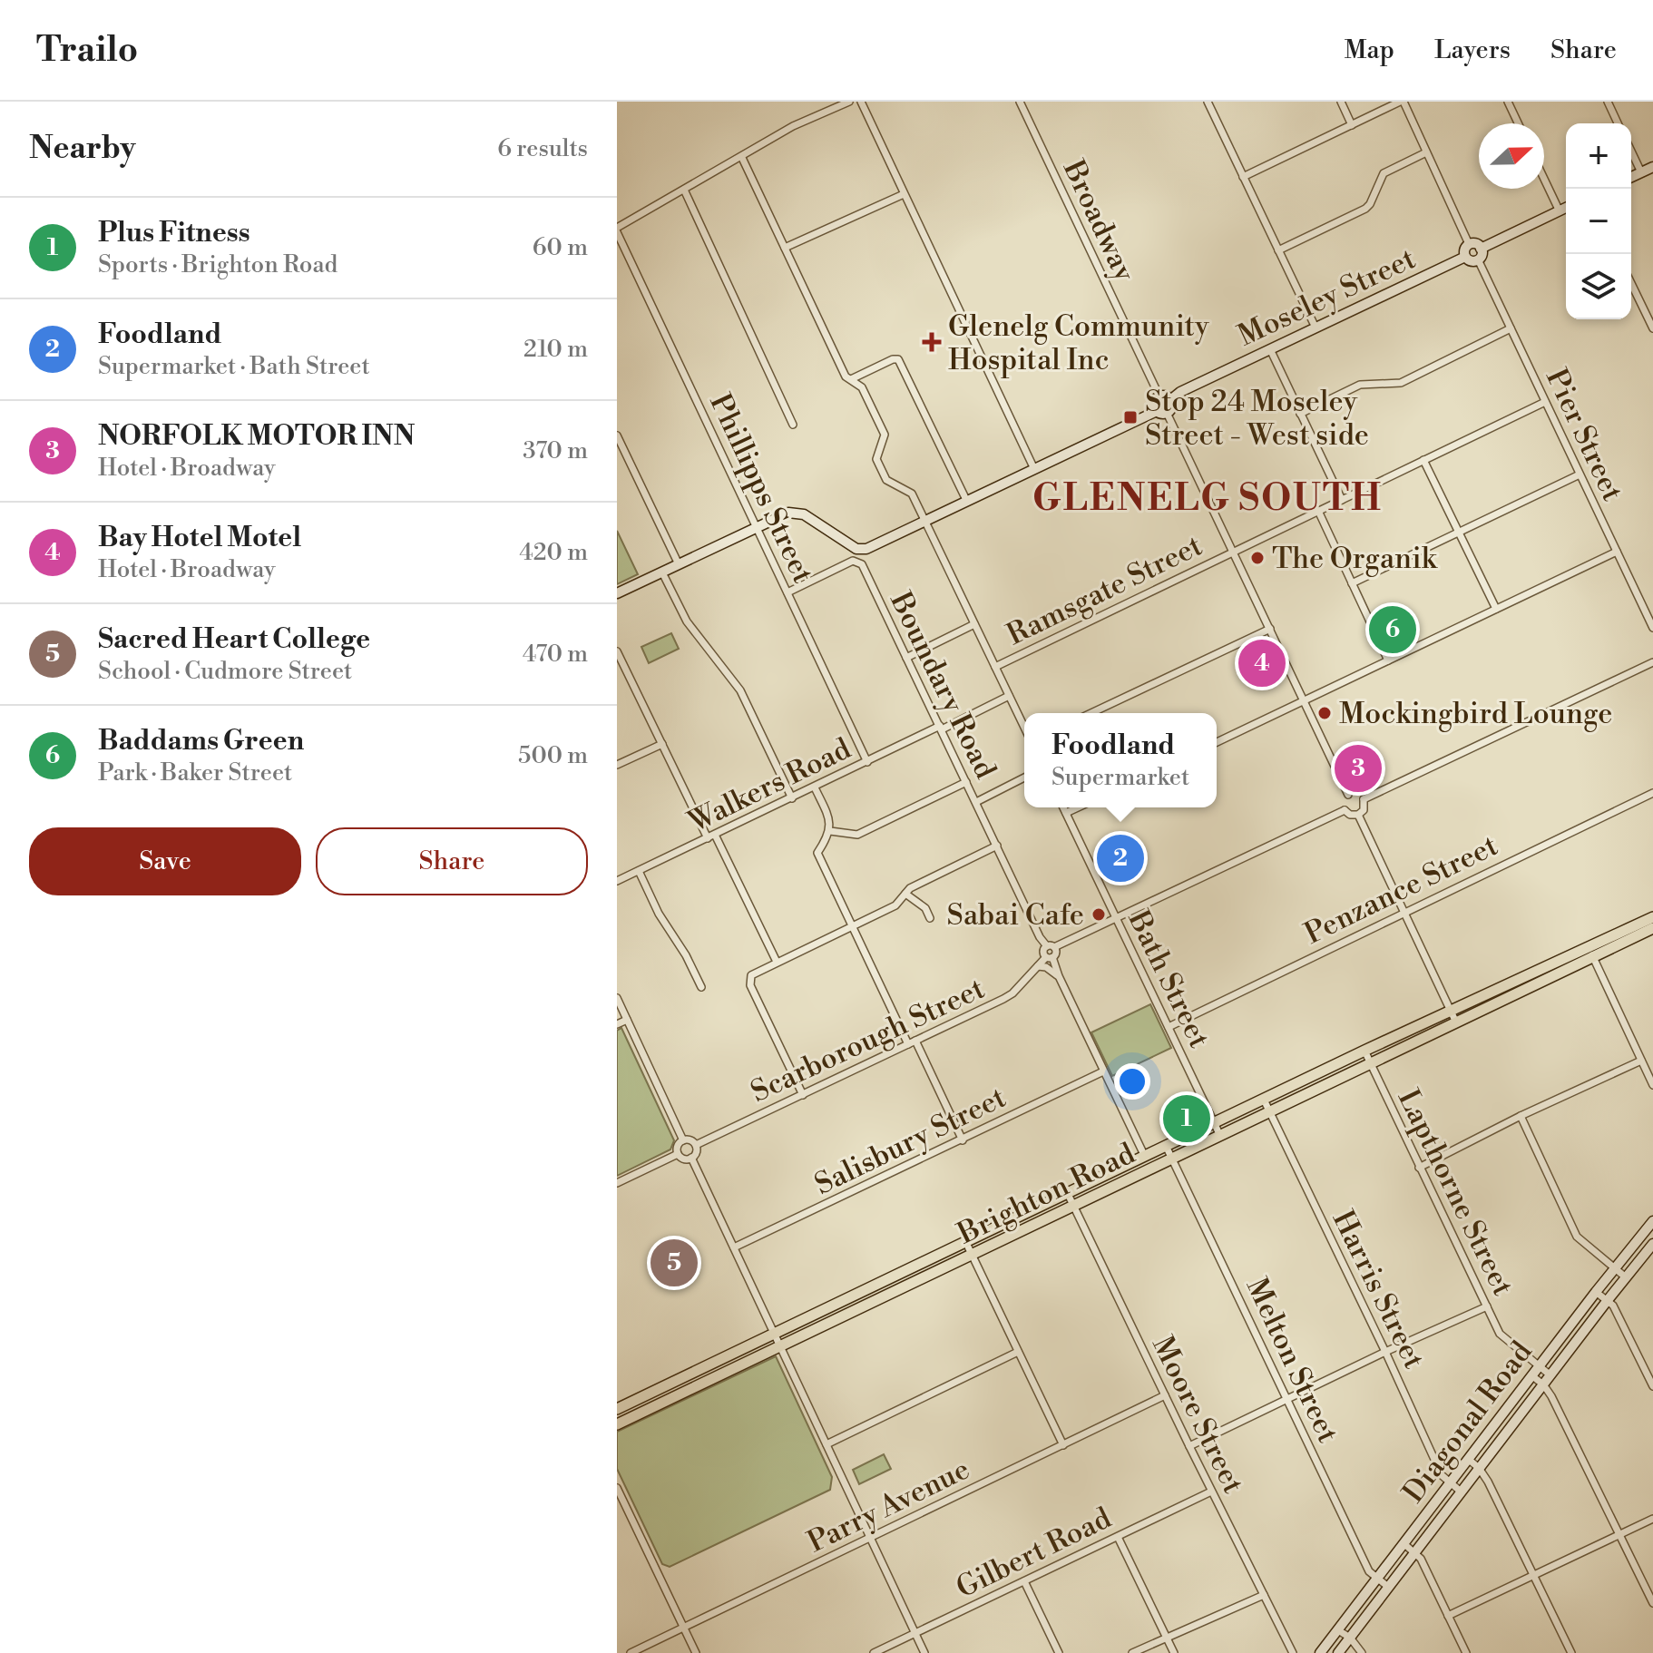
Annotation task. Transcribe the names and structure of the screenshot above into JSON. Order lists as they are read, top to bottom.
{
  "streets": {
    "main road": ["Brighton Road"],
    "street": [
      "Broadway",
      "Moseley Street",
      "Pier Street",
      "Phillipps Street",
      "Ramsgate Street",
      "Boundary Road",
      "Walkers Road",
      "Penzance Street",
      "Bath Street",
      "Scarborough Street",
      "Salisbury Street",
      "Lapthorne Street",
      "Harris Street",
      "Melton Street",
      "Moore Street",
      "Diagonal Road",
      "Parry Avenue",
      "Gilbert Road"
    ]
  },
  "crossings": [
    ["Broadway", "Moseley Street"],
    ["Moseley Street", "Pier Street"],
    ["Pier Street", "Ramsgate Street"],
    ["Phillipps Street", "Boundary Road"],
    ["Phillipps Street", "Walkers Road"],
    ["Boundary Road", "Walkers Road"],
    ["Penzance Street", "Bath Street"],
    ["Bath Street", "Brighton Road"],
    ["Lapthorne Street", "Brighton Road"],
    ["Lapthorne Street", "Diagonal Road"],
    ["Brighton Road", "Harris Street"],
    ["Brighton Road", "Melton Street"],
    ["Brighton Road", "Moore Street"],
    ["Harris Street", "Diagonal Road"],
    ["Melton Street", "Diagonal Road"],
    ["Moore Street", "Parry Avenue"],
    ["Moore Street", "Gilbert Road"]
  ],
  "districts": ["GLENELG SOUTH"],
  "places": {
    "health": ["Glenelg Community Hospital Inc"],
    "transit": ["Stop 24 Moseley Street - West side"],
    "other": ["The Organik", "Mockingbird Lounge", "Sabai Cafe"]
  },
  "north": "right",
  "page": {
    "header": "Trailo",
    "nav": ["Map", "Layers", "Share"],
    "heading": ["Nearby", "6 results"],
    "map_buttons": ["+", "−"],
    "list": [
      {
        "mark": "1",
        "name": "Plus Fitness",
        "note": "Sports · Brighton Road",
        "value": "60 m"
      },
      {
        "mark": "2",
        "name": "Foodland",
        "note": "Supermarket · Bath Street",
        "value": "210 m"
      },
      {
        "mark": "3",
        "name": "NORFOLK MOTOR INN",
        "note": "Hotel · Broadway",
        "value": "370 m"
      },
      {
        "mark": "4",
        "name": "Bay Hotel Motel",
        "note": "Hotel · Broadway",
        "value": "420 m"
      },
      {
        "mark": "5",
        "name": "Sacred Heart College",
        "note": "School · Cudmore Street",
        "value": "470 m"
      },
      {
        "mark": "6",
        "name": "Baddams Green",
        "note": "Park · Baker Street",
        "value": "500 m"
      }
    ],
    "pins": [
      "6",
      "4",
      "3",
      "2",
      "1",
      "5"
    ],
    "popup": ["Foodland", "Supermarket"],
    "buttons": ["Save", "Share"]
  }
}
